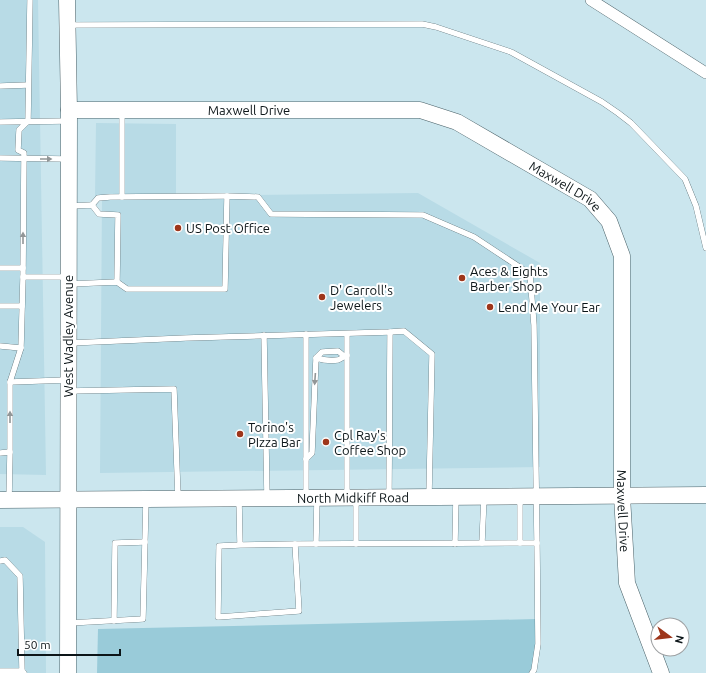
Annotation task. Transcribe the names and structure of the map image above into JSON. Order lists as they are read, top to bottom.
{
  "streets": {
    "main road": ["Maxwell Drive", "West Wadley Avenue", "North Midkiff Road"]
  },
  "crossings": [
    ["Maxwell Drive", "West Wadley Avenue"],
    ["Maxwell Drive", "North Midkiff Road"],
    ["West Wadley Avenue", "North Midkiff Road"]
  ],
  "places": [
    "US Post Office",
    "Aces & Eights Barber Shop",
    "D' Carroll's Jewelers",
    "Lend Me Your Ear",
    "Torino's PIzza Bar",
    "Cpl Ray's Coffee Shop"
  ],
  "scale_bar": "50 m",
  "north": "right"
}
